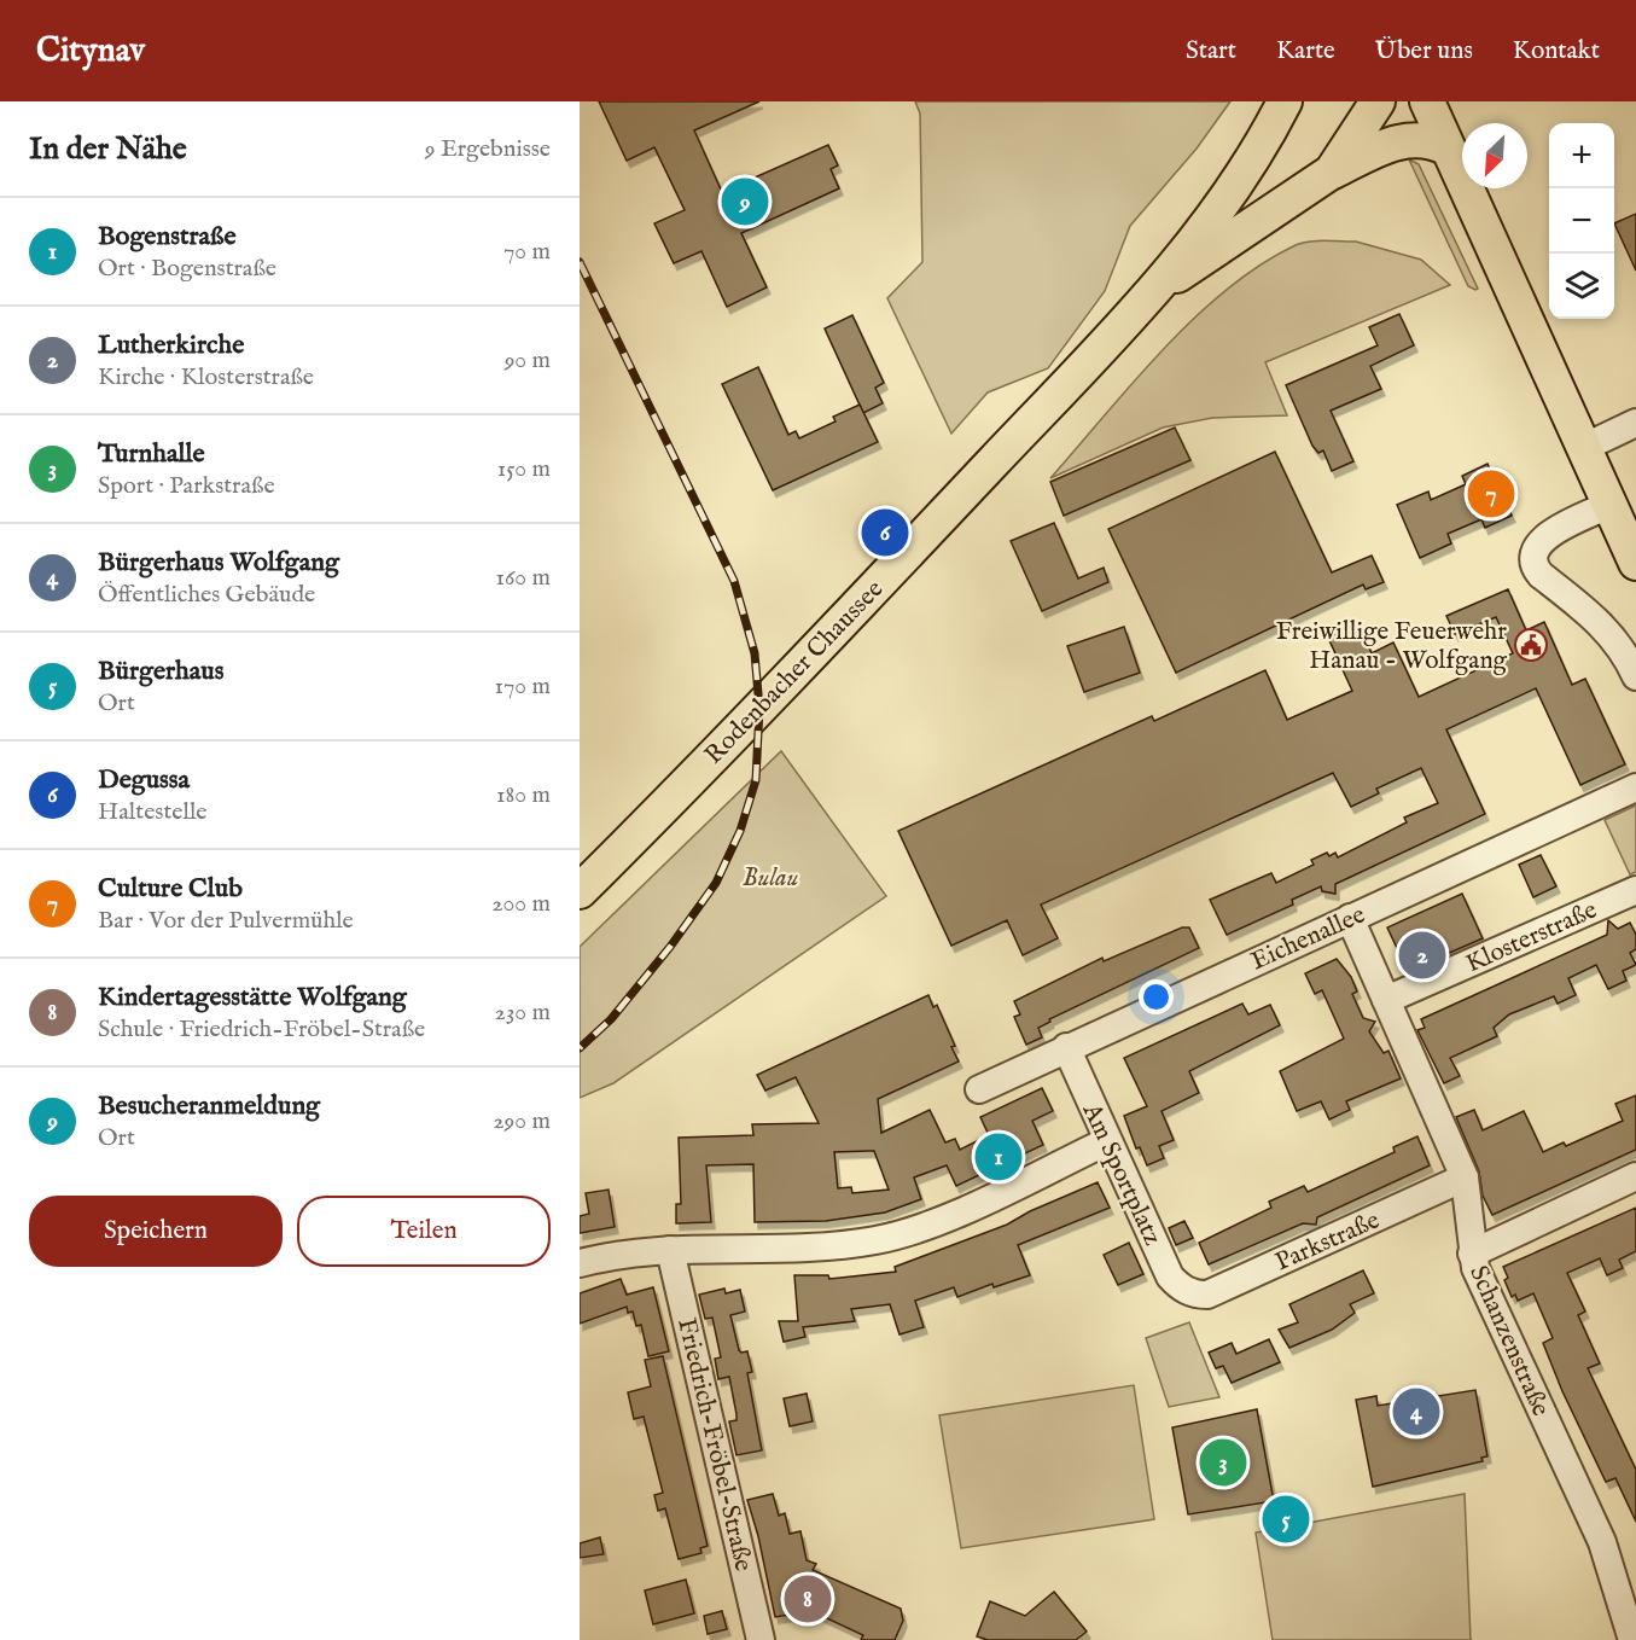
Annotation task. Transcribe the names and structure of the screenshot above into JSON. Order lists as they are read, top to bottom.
{
  "streets": {
    "main road": ["Rodenbacher Chaussee"],
    "street": [
      "Klosterstraße",
      "Eichenallee",
      "Am Sportplatz",
      "Parkstraße",
      "Schanzenstraße",
      "Friedrich-Fröbel-Straße"
    ]
  },
  "crossings": [
    ["Klosterstraße", "Schanzenstraße"],
    ["Eichenallee", "Am Sportplatz"],
    ["Eichenallee", "Schanzenstraße"],
    ["Am Sportplatz", "Parkstraße"],
    ["Parkstraße", "Schanzenstraße"]
  ],
  "parks": ["Bulau"],
  "places": {
    "public building": ["Freiwillige Feuerwehr Hanau - Wolfgang"]
  },
  "north": "bottom left",
  "page": {
    "header": "Citynav",
    "nav": [
      "Start",
      "Karte",
      "Über uns",
      "Kontakt"
    ],
    "heading": ["In der Nähe", "9 Ergebnisse"],
    "map_buttons": ["+", "−"],
    "pins": [
      "9",
      "7",
      "6",
      "2",
      "1",
      "4",
      "3",
      "5",
      "8"
    ],
    "list": [
      {
        "mark": "1",
        "name": "Bogenstraße",
        "note": "Ort · Bogenstraße",
        "value": "70 m"
      },
      {
        "mark": "2",
        "name": "Lutherkirche",
        "note": "Kirche · Klosterstraße",
        "value": "90 m"
      },
      {
        "mark": "3",
        "name": "Turnhalle",
        "note": "Sport · Parkstraße",
        "value": "150 m"
      },
      {
        "mark": "4",
        "name": "Bürgerhaus Wolfgang",
        "note": "Öffentliches Gebäude",
        "value": "160 m"
      },
      {
        "mark": "5",
        "name": "Bürgerhaus",
        "note": "Ort",
        "value": "170 m"
      },
      {
        "mark": "6",
        "name": "Degussa",
        "note": "Haltestelle",
        "value": "180 m"
      },
      {
        "mark": "7",
        "name": "Culture Club",
        "note": "Bar · Vor der Pulvermühle",
        "value": "200 m"
      },
      {
        "mark": "8",
        "name": "Kindertagesstätte Wolfgang",
        "note": "Schule · Friedrich-Fröbel-Straße",
        "value": "230 m"
      },
      {
        "mark": "9",
        "name": "Besucheranmeldung",
        "note": "Ort",
        "value": "290 m"
      }
    ],
    "buttons": ["Speichern", "Teilen"]
  }
}
